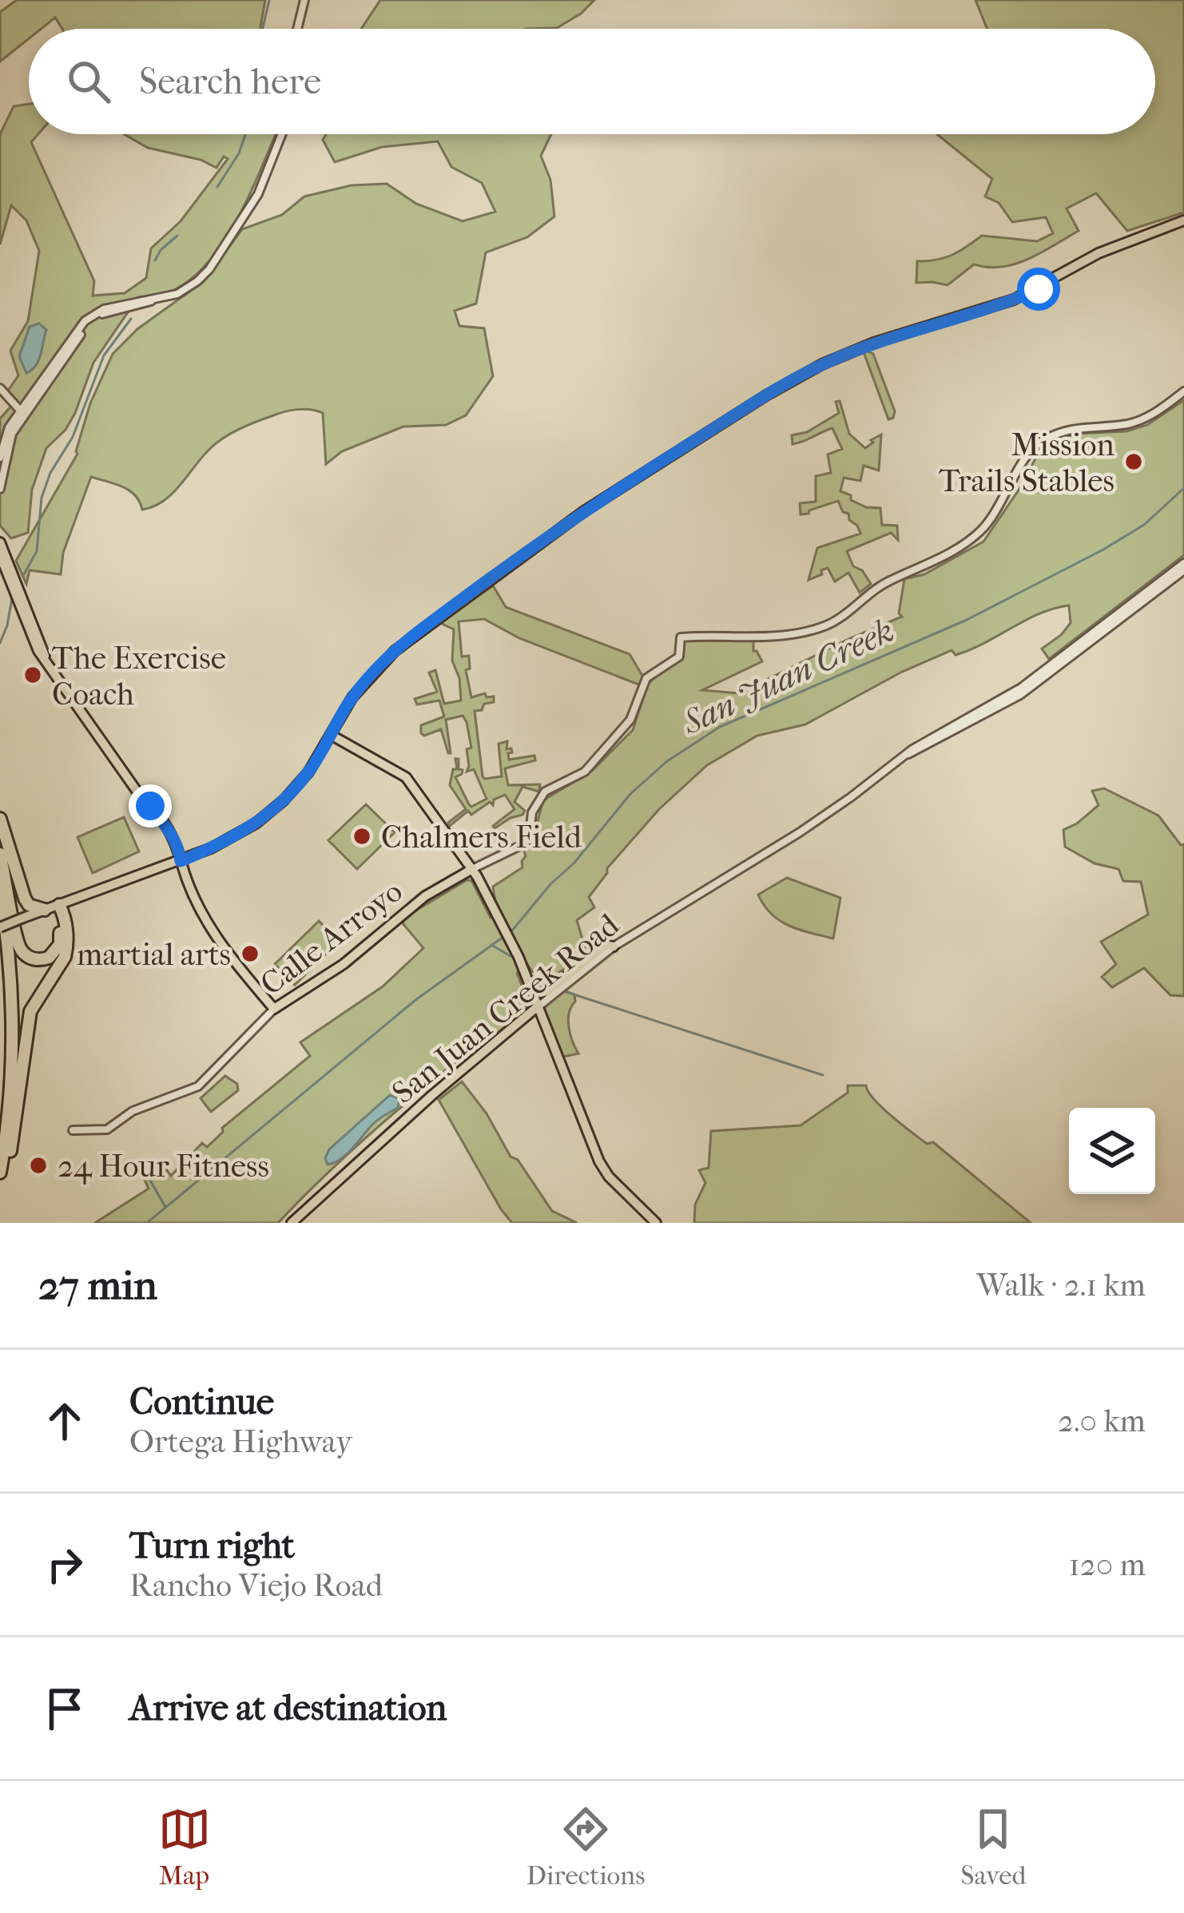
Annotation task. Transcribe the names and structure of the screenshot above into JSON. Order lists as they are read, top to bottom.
{
  "streets": {
    "main road": ["Calle Arroyo", "San Juan Creek Road"]
  },
  "water": ["San Juan Creek"],
  "places": [
    "Mission Trails Stables",
    "The Exercise Coach",
    "Chalmers Field",
    "martial arts",
    "24 Hour Fitness"
  ],
  "page": {
    "search": "Search here",
    "heading": ["27 min", "Walk · 2.1 km"],
    "list": [
      ["Continue", "Ortega Highway", "2.0 km"],
      ["Turn right", "Rancho Viejo Road", "120 m"],
      "Arrive at destination"
    ],
    "nav": ["Map", "Directions", "Saved"]
  }
}
